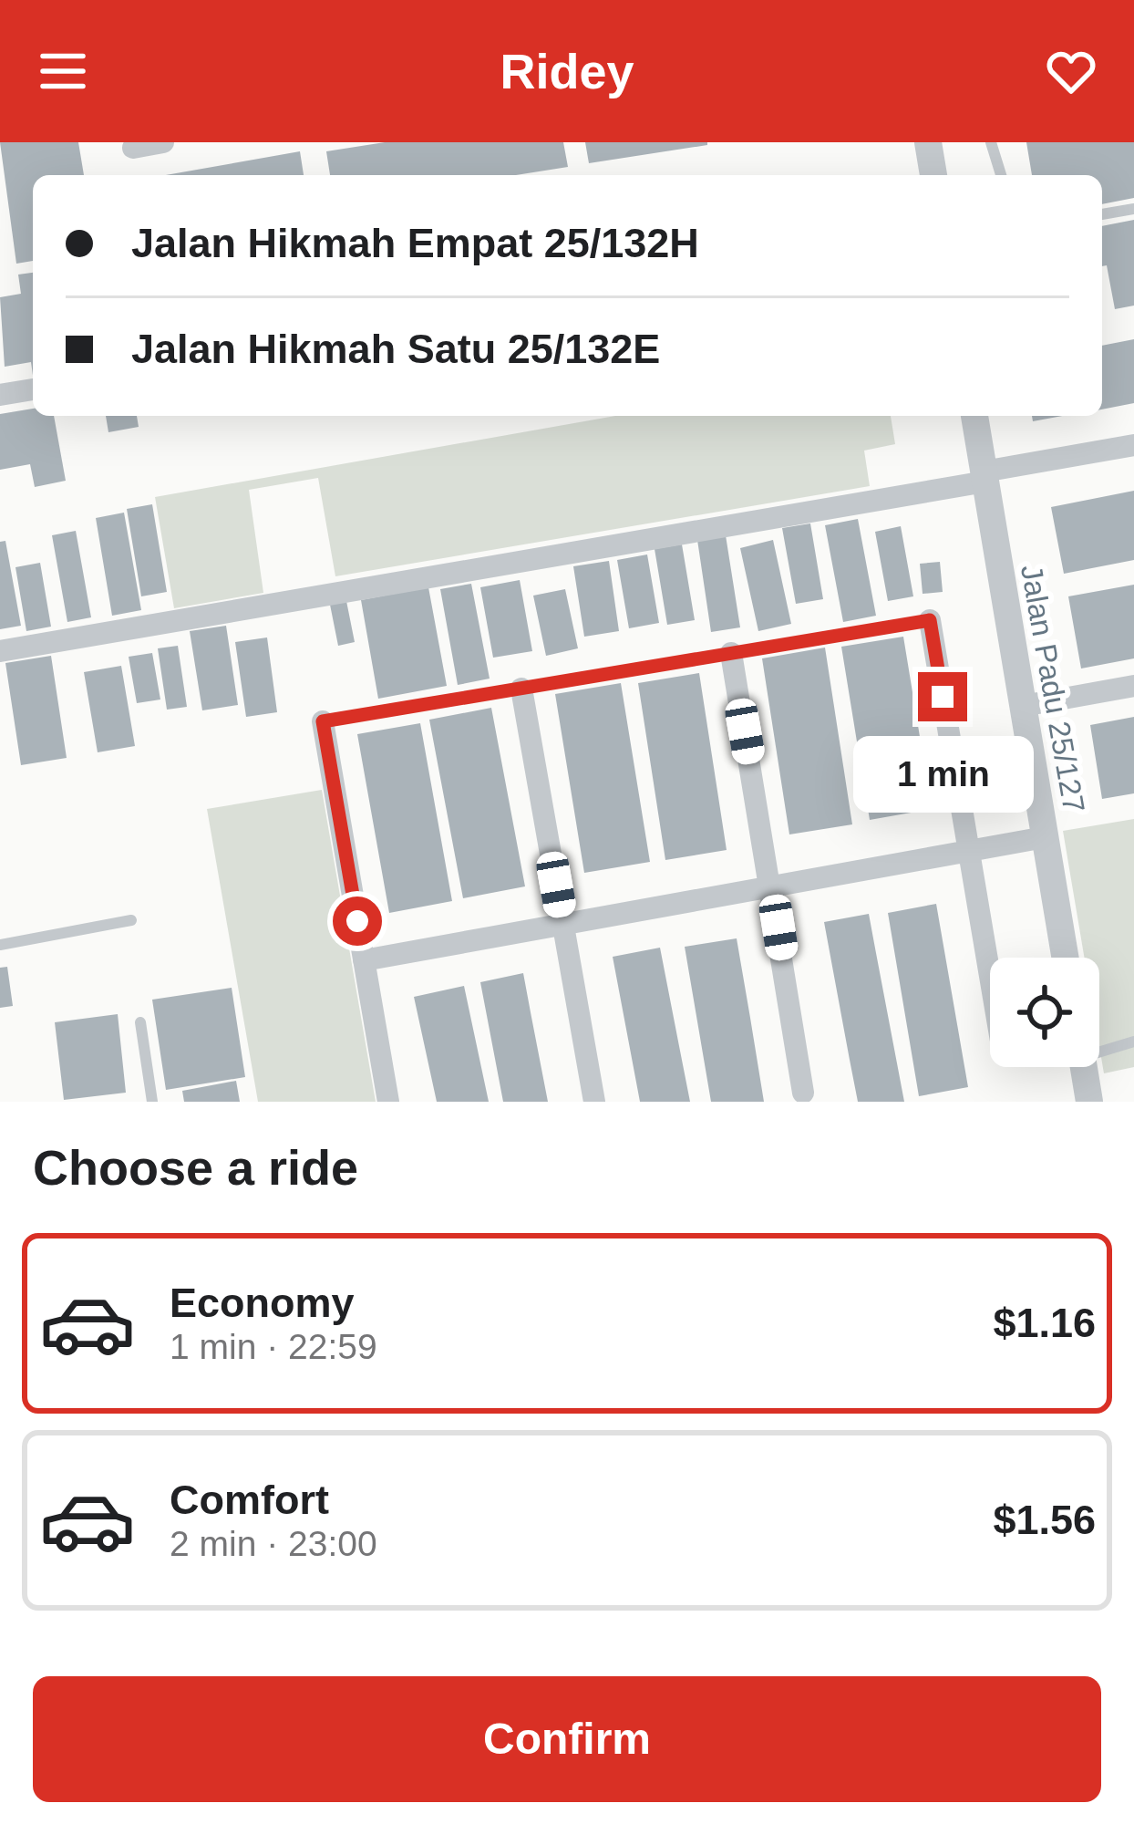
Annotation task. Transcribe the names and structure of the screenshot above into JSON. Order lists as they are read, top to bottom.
{
  "streets": {
    "street": ["Jalan Padu 25/127"]
  },
  "page": {
    "header": "Ridey",
    "banner": ["Jalan Hikmah Empat 25/132H", "Jalan Hikmah Satu 25/132E"],
    "bubble": "1 min",
    "heading": "Choose a ride",
    "list": [
      {
        "name": "Economy",
        "note": "1 min · 22:59",
        "value": "$1.16"
      },
      {
        "name": "Comfort",
        "note": "2 min · 23:00",
        "value": "$1.56"
      }
    ],
    "buttons": "Confirm"
  }
}
